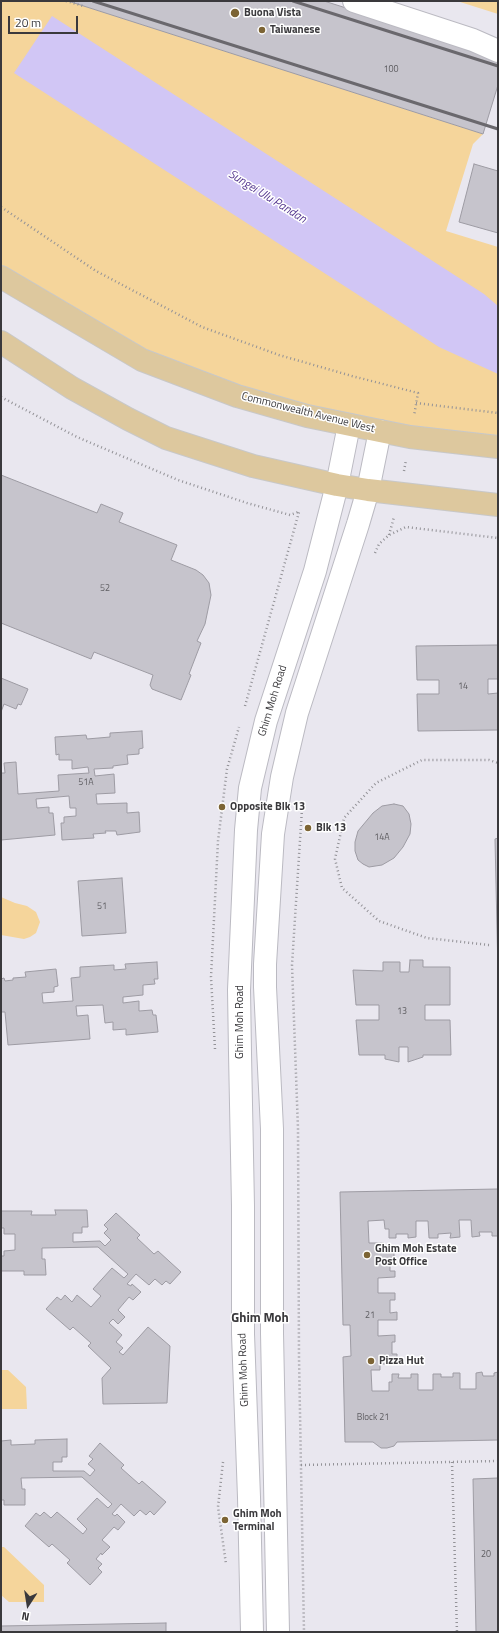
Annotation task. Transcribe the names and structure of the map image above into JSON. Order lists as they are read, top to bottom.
{
  "streets": {
    "main road": ["Commonwealth Avenue West"],
    "street": ["Ghim Moh Road"]
  },
  "crossings": [
    ["Commonwealth Avenue West", "Ghim Moh Road"]
  ],
  "districts": ["Ghim Moh"],
  "water": ["Sungei Ulu Pandan"],
  "places": [
    "Buona Vista",
    "Taiwanese",
    "Opposite Blk 13",
    "Blk 13",
    "Ghim Moh Estate Post Office",
    "Pizza Hut",
    "Ghim Moh Terminal"
  ],
  "house_numbers": [
    "100",
    "52",
    "14",
    "51A",
    "14A",
    "51",
    "13",
    "21",
    "Block 21",
    "20"
  ],
  "scale_bar": "20 m",
  "north": "bottom"
}
